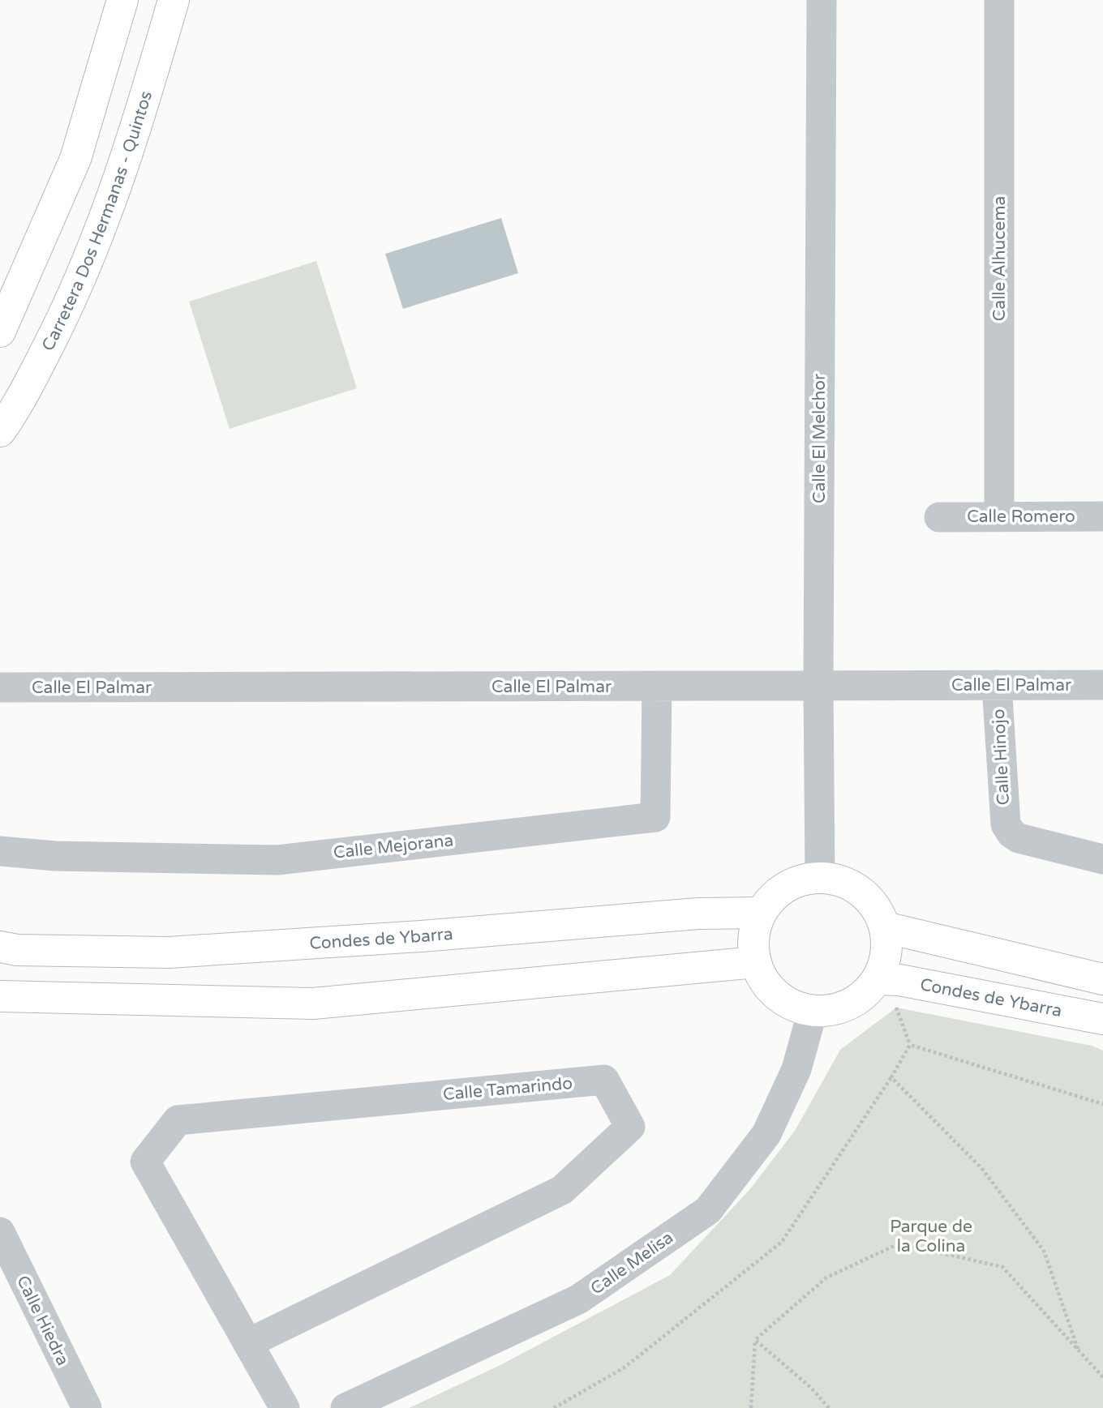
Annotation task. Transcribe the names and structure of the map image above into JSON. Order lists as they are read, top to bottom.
{
  "streets": {
    "main road": ["Carretera Dos Hermanas - Quintos", "Condes de Ybarra"],
    "street": [
      "Calle Alhucema",
      "Calle El Melchor",
      "Calle Romero",
      "Calle El Palmar",
      "Calle Hinojo",
      "Calle Mejorana",
      "Calle Tamarindo",
      "Calle Melisa",
      "Calle Hiedra"
    ]
  },
  "crossings": [
    ["Calle Alhucema", "Calle Romero"],
    ["Calle El Melchor", "Calle El Palmar"],
    ["Calle El Melchor", "Condes de Ybarra"],
    ["Calle El Melchor", "Calle Melisa"],
    ["Calle El Palmar", "Calle Hinojo"],
    ["Calle El Palmar", "Calle Mejorana"],
    ["Condes de Ybarra", "Calle Melisa"]
  ],
  "parks": ["Parque de la Colina"]
}
